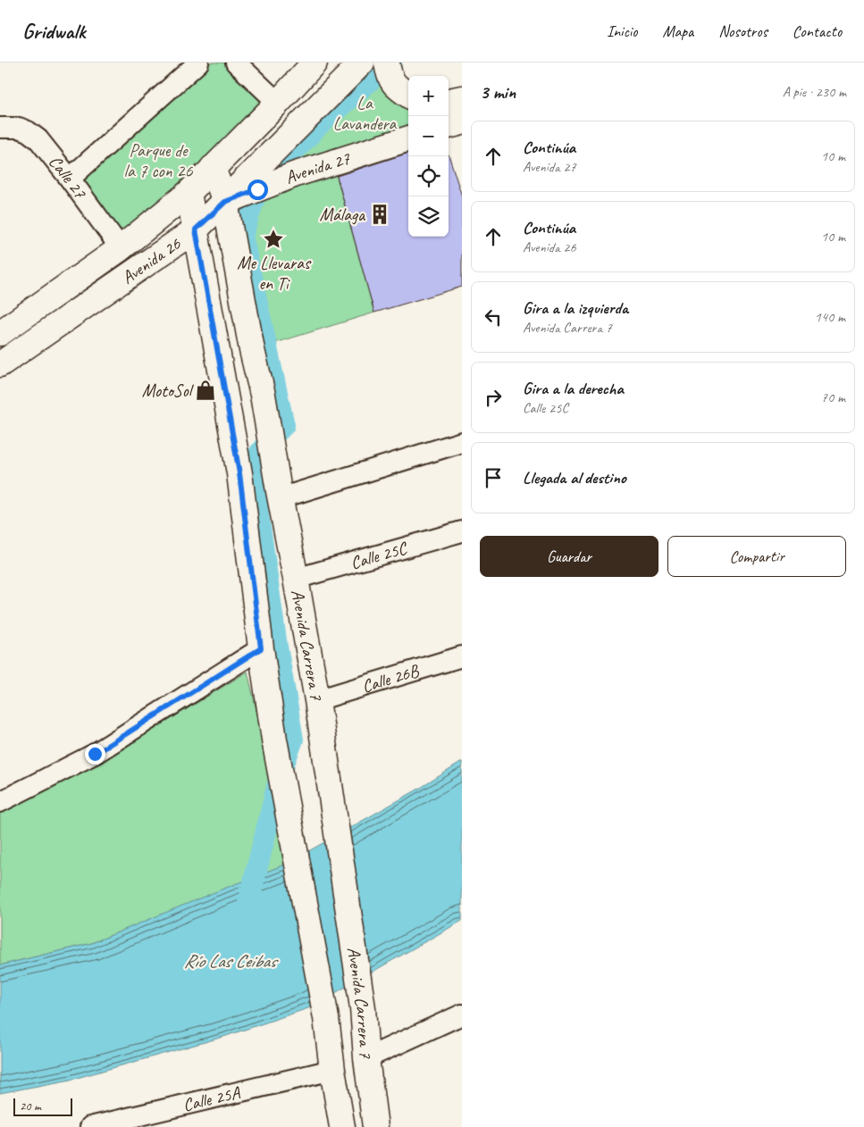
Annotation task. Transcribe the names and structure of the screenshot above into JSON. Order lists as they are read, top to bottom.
{
  "streets": {
    "main road": ["Avenida 27", "Avenida 26", "Avenida Carrera 7"],
    "street": [
      "Calle 27",
      "Calle 25C",
      "Calle 26B",
      "Calle 25A"
    ]
  },
  "crossings": [
    ["Avenida 27", "Avenida 26"],
    ["Avenida 27", "Avenida Carrera 7"],
    ["Calle 27", "Avenida 26"],
    ["Avenida 26", "Avenida Carrera 7"],
    ["Calle 25C", "Avenida Carrera 7"],
    ["Avenida Carrera 7", "Calle 26B"],
    ["Avenida Carrera 7", "Calle 25A"]
  ],
  "water": ["Río Las Ceibas"],
  "parks": ["La Lavandera", "Parque de la 7 con 26"],
  "places": {
    "building": ["Málaga"],
    "place": ["Me Llevaras en Ti"],
    "shop": ["MotoSol"]
  },
  "scale_bar": "20 m",
  "page": {
    "header": "Gridwalk",
    "nav": [
      "Inicio",
      "Mapa",
      "Nosotros",
      "Contacto"
    ],
    "heading": ["3 min", "A pie · 230 m"],
    "map_buttons": ["+", "−"],
    "list": [
      ["Continúa", "Avenida 27", "10 m"],
      ["Continúa", "Avenida 26", "10 m"],
      ["Gira a la izquierda", "Avenida Carrera 7", "140 m"],
      ["Gira a la derecha", "Calle 25C", "70 m"],
      "Llegada al destino"
    ],
    "buttons": ["Guardar", "Compartir"],
    "scale": "20 m"
  }
}
